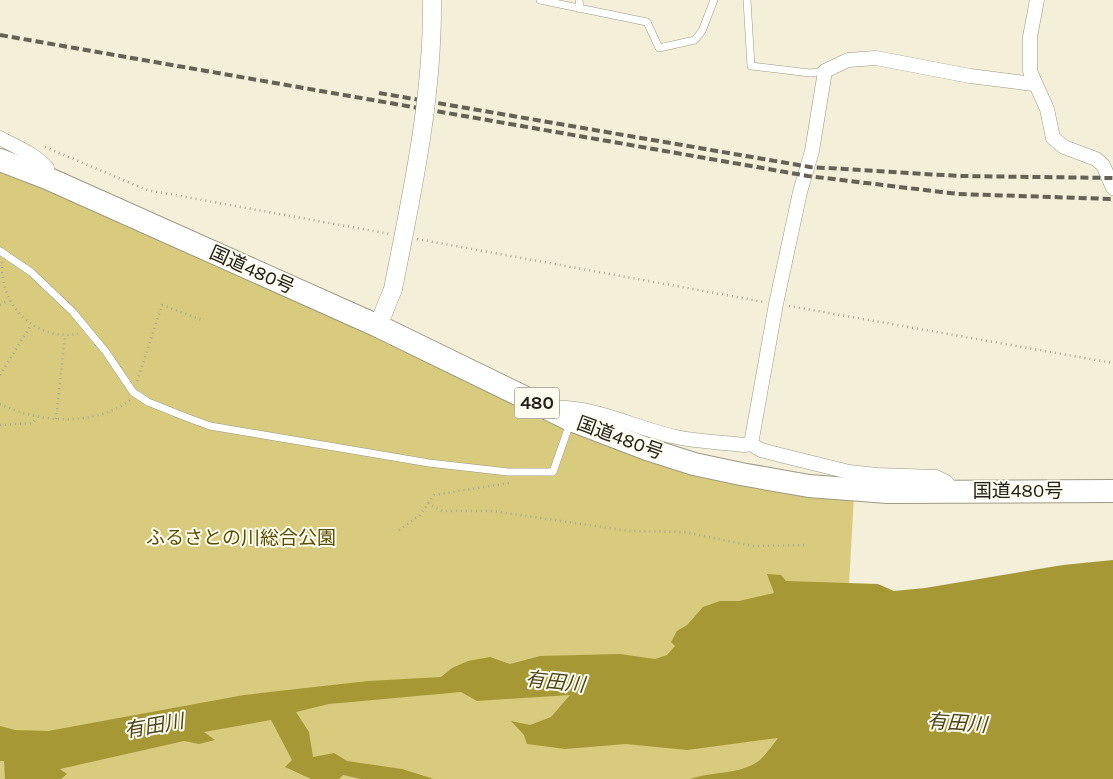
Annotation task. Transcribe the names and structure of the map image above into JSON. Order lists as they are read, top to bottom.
{
  "streets": {
    "highway": ["国道480号", "480"]
  },
  "water": ["有田川"],
  "parks": ["ふるさとの川総合公園"]
}
